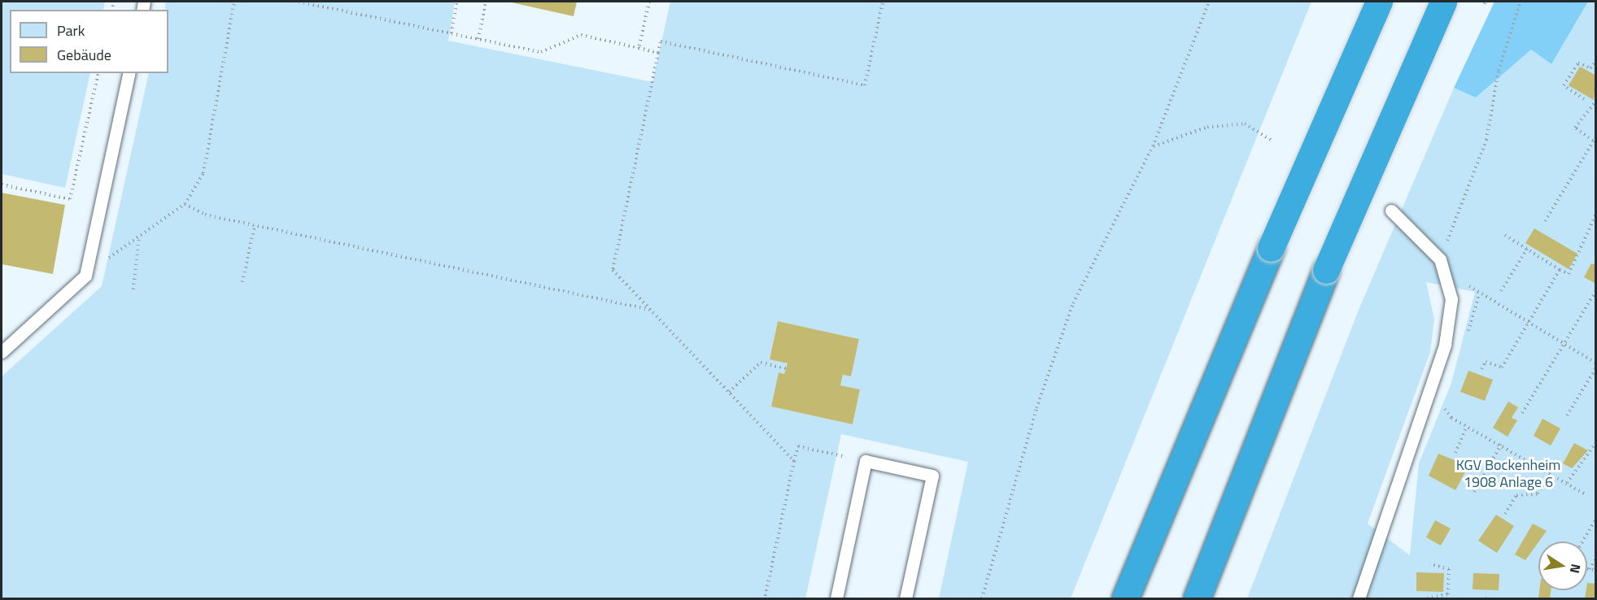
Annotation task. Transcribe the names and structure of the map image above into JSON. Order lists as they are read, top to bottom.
{
  "parks": ["KGV Bockenheim 1908 Anlage 6"],
  "legend": ["Park", "Gebäude"],
  "north": "right"
}
